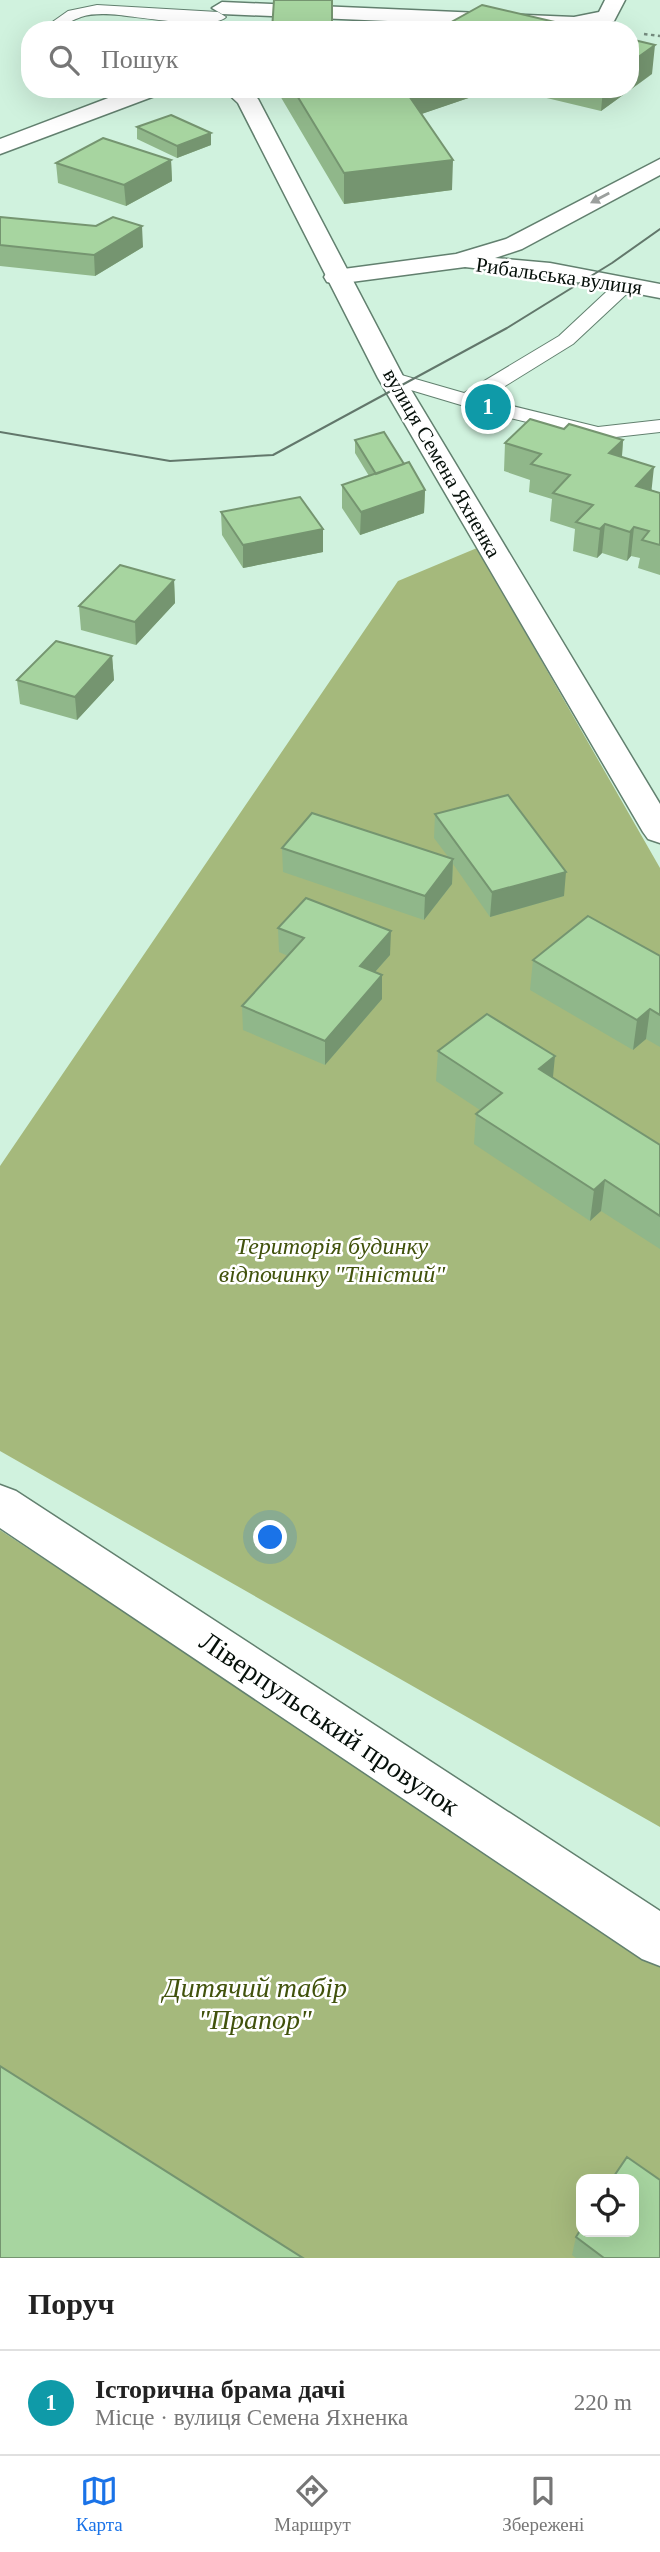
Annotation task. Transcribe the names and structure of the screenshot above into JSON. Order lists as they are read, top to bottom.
{
  "streets": {
    "street": ["Рибальська вулиця", "вулиця Семена Яхненка", "Ліверпульський провулок"]
  },
  "parks": ["Територія будинку відпочинку \"Тіністий\"", "Дитячий табір \"Прапор\""],
  "page": {
    "search": "Пошук",
    "pins": "1",
    "heading": "Поруч",
    "list": [
      {
        "mark": "1",
        "name": "Історична брама дачі",
        "note": "Місце · вулиця Семена Яхненка",
        "value": "220 m"
      }
    ],
    "nav": ["Карта", "Маршрут", "Збережені"]
  }
}
